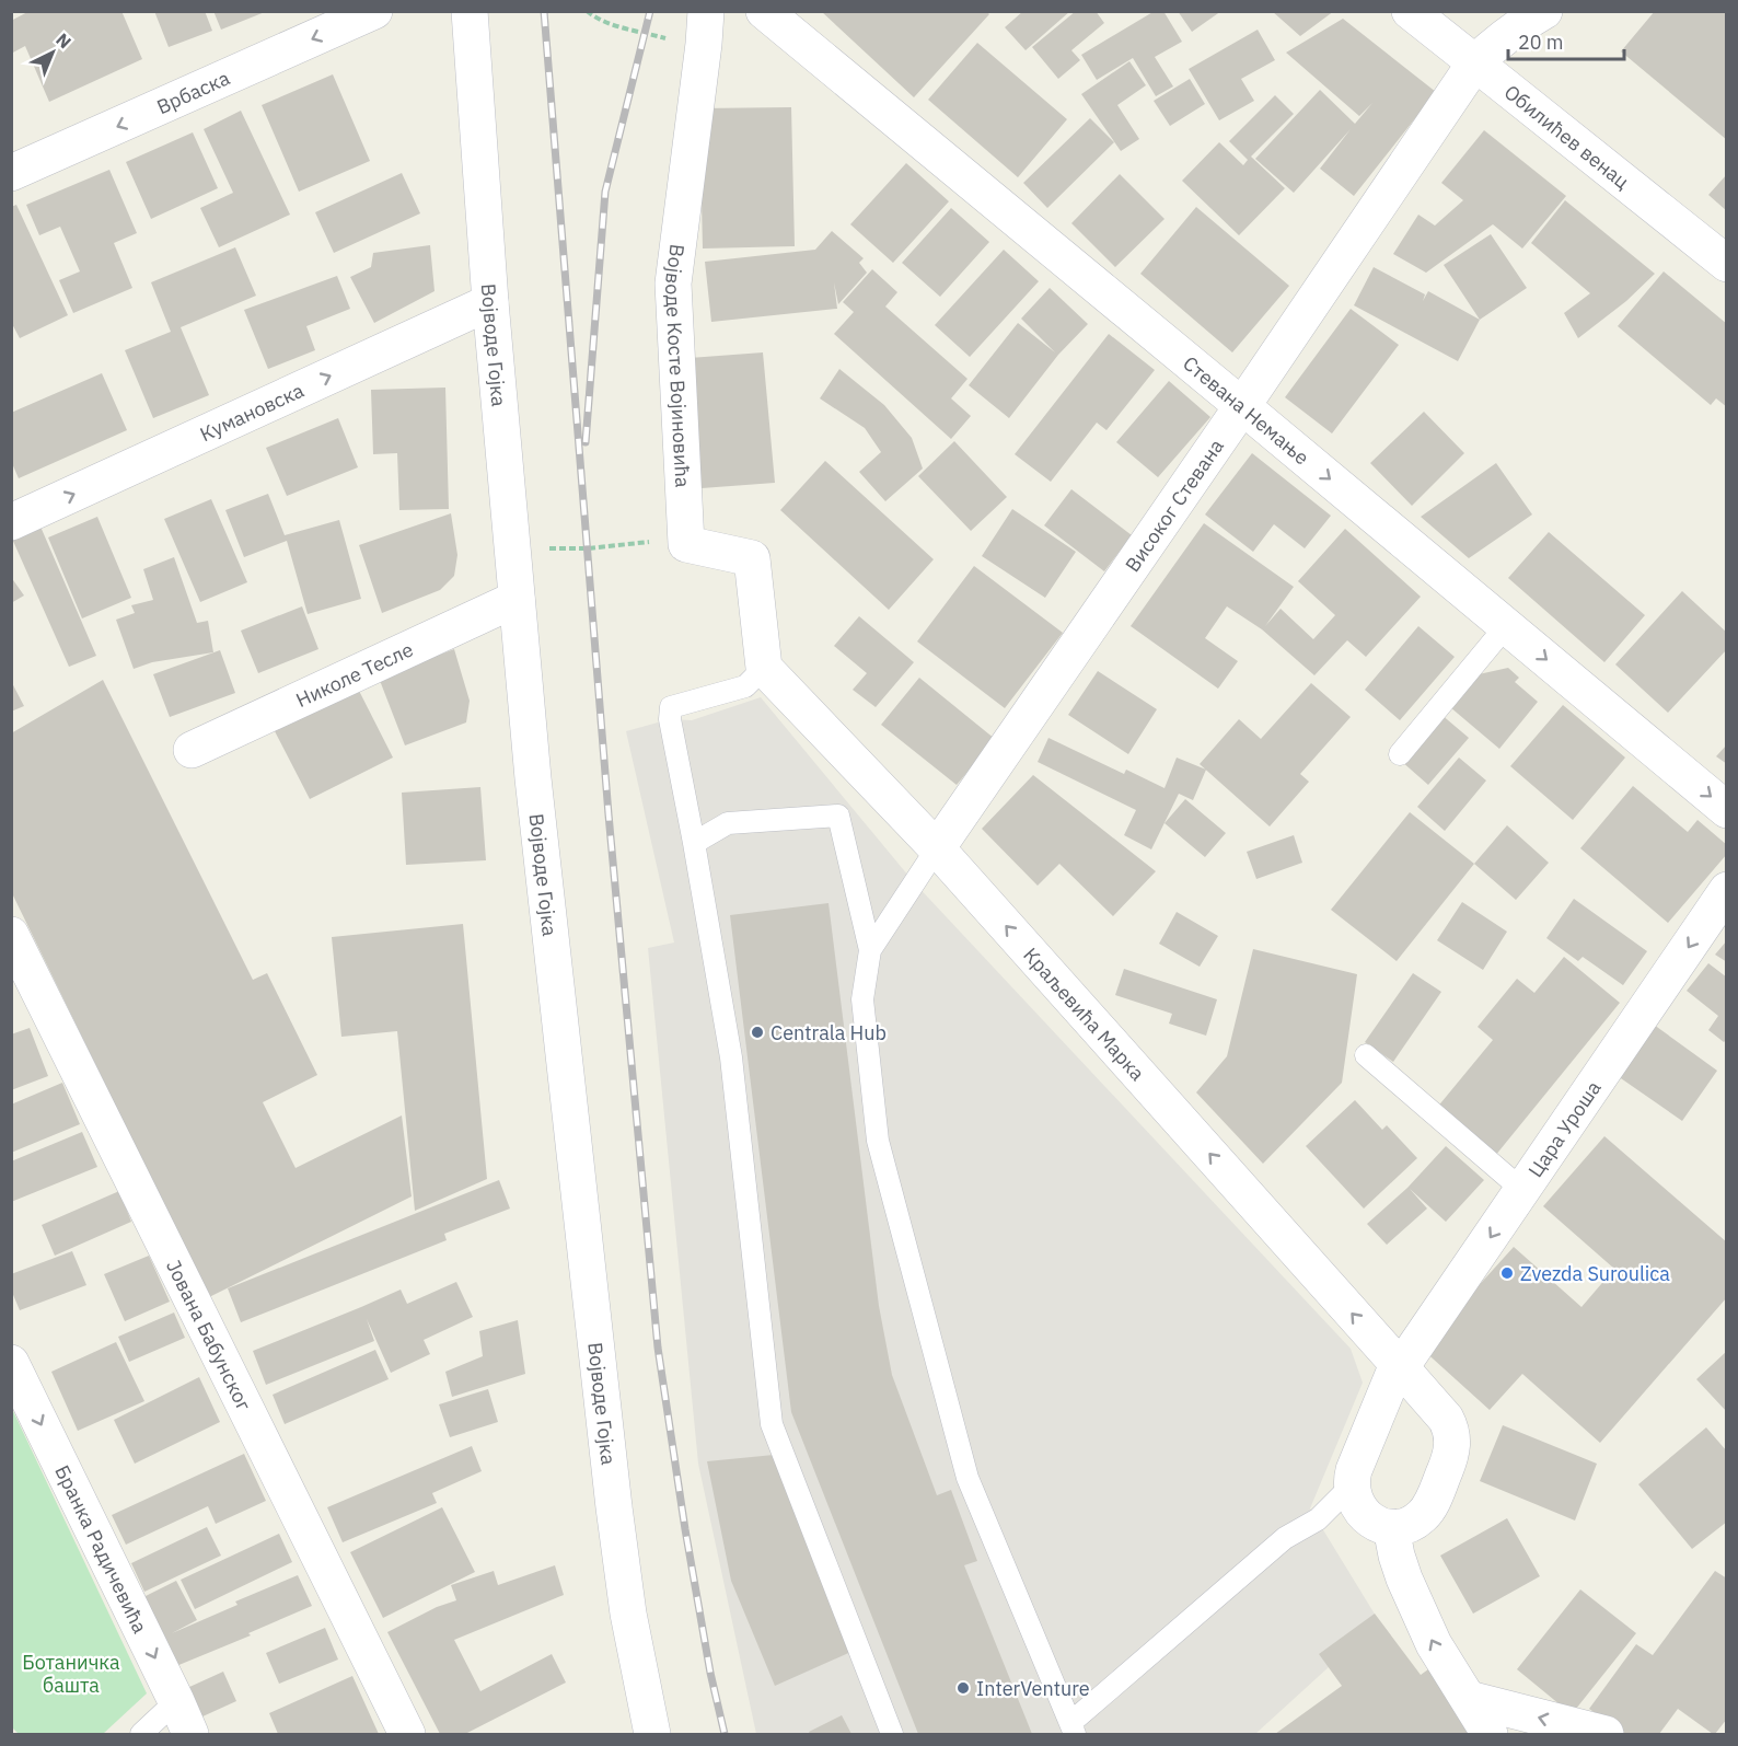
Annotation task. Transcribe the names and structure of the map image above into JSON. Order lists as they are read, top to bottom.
{
  "streets": {
    "street": [
      "Врбаска",
      "Обилићев венац",
      "Војводе Гојка",
      "Војводе Косте Војиновића",
      "Стевана Немање",
      "Кумановска",
      "Високог Стевана",
      "Николе Тесле",
      "Краљевића Марка",
      "Цара Уроша",
      "Јована Бабунског",
      "Бранка Радичевића"
    ]
  },
  "crossings": [
    ["Обилићев венац", "Високог Стевана"],
    ["Војводе Гојка", "Кумановска"],
    ["Војводе Гојка", "Николе Тесле"],
    ["Стевана Немање", "Високог Стевана"],
    ["Високог Стевана", "Краљевића Марка"],
    ["Краљевића Марка", "Цара Уроша"]
  ],
  "one_way": [
    "Врбаска",
    "Стевана Немање",
    "Кумановска",
    "Краљевића Марка",
    "Цара Уроша",
    "Бранка Радичевића"
  ],
  "parks": ["Ботаничка башта"],
  "places": ["Centrala Hub", "Zvezda Suroulica", "InterVenture"],
  "scale_bar": "20 m",
  "north": "top right"
}
